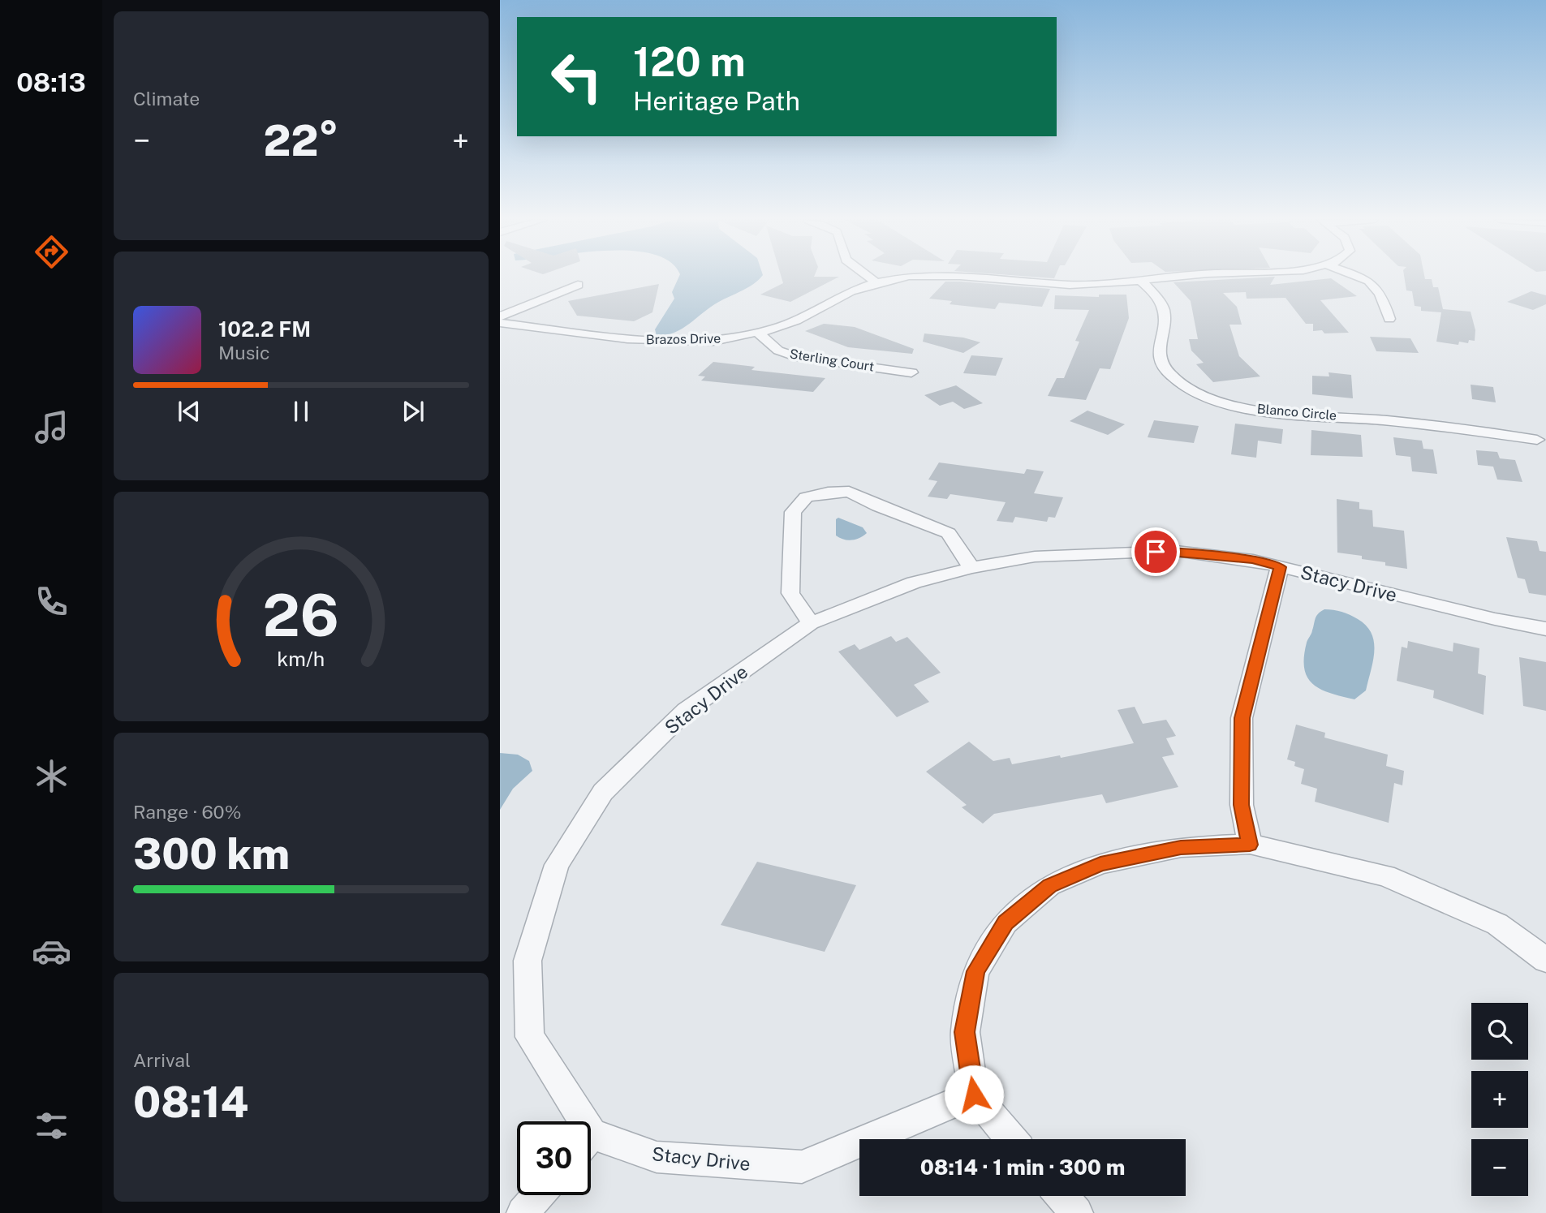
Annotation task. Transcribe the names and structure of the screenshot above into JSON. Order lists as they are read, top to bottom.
{
  "streets": {
    "street": [
      "Brazos Drive",
      "Sterling Court",
      "Blanco Circle",
      "Stacy Drive"
    ]
  },
  "crossings": [
    ["Brazos Drive", "Sterling Court"],
    ["Brazos Drive", "Blanco Circle"]
  ],
  "page": {
    "tabs": "08:13",
    "tile": [
      "Climate",
      ["Range · 60%", "300 km"],
      ["Arrival", "08:14"]
    ],
    "turn": ["120 m", "Heritage Path"],
    "heat": ["−", "22°", "+"],
    "song": ["102.2 FM", "Music"],
    "map_buttons": ["+", "−"],
    "limit": "30",
    "trip": "08:14 · 1 min · 300 m",
    "gauge": ["26", "km/h"]
  }
}
